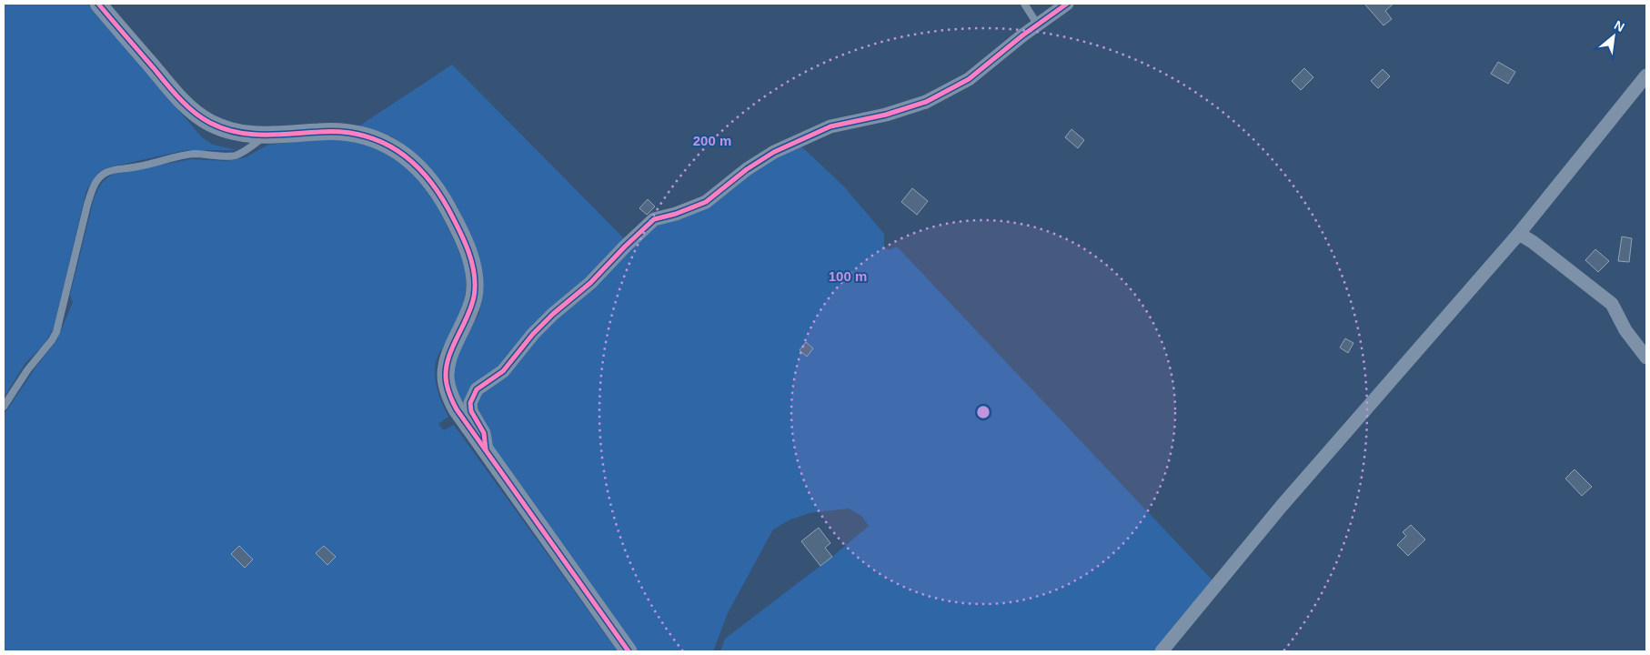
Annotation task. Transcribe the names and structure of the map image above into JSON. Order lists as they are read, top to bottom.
{
  "north": "top right",
  "rings": ["200 m", "100 m"]
}
